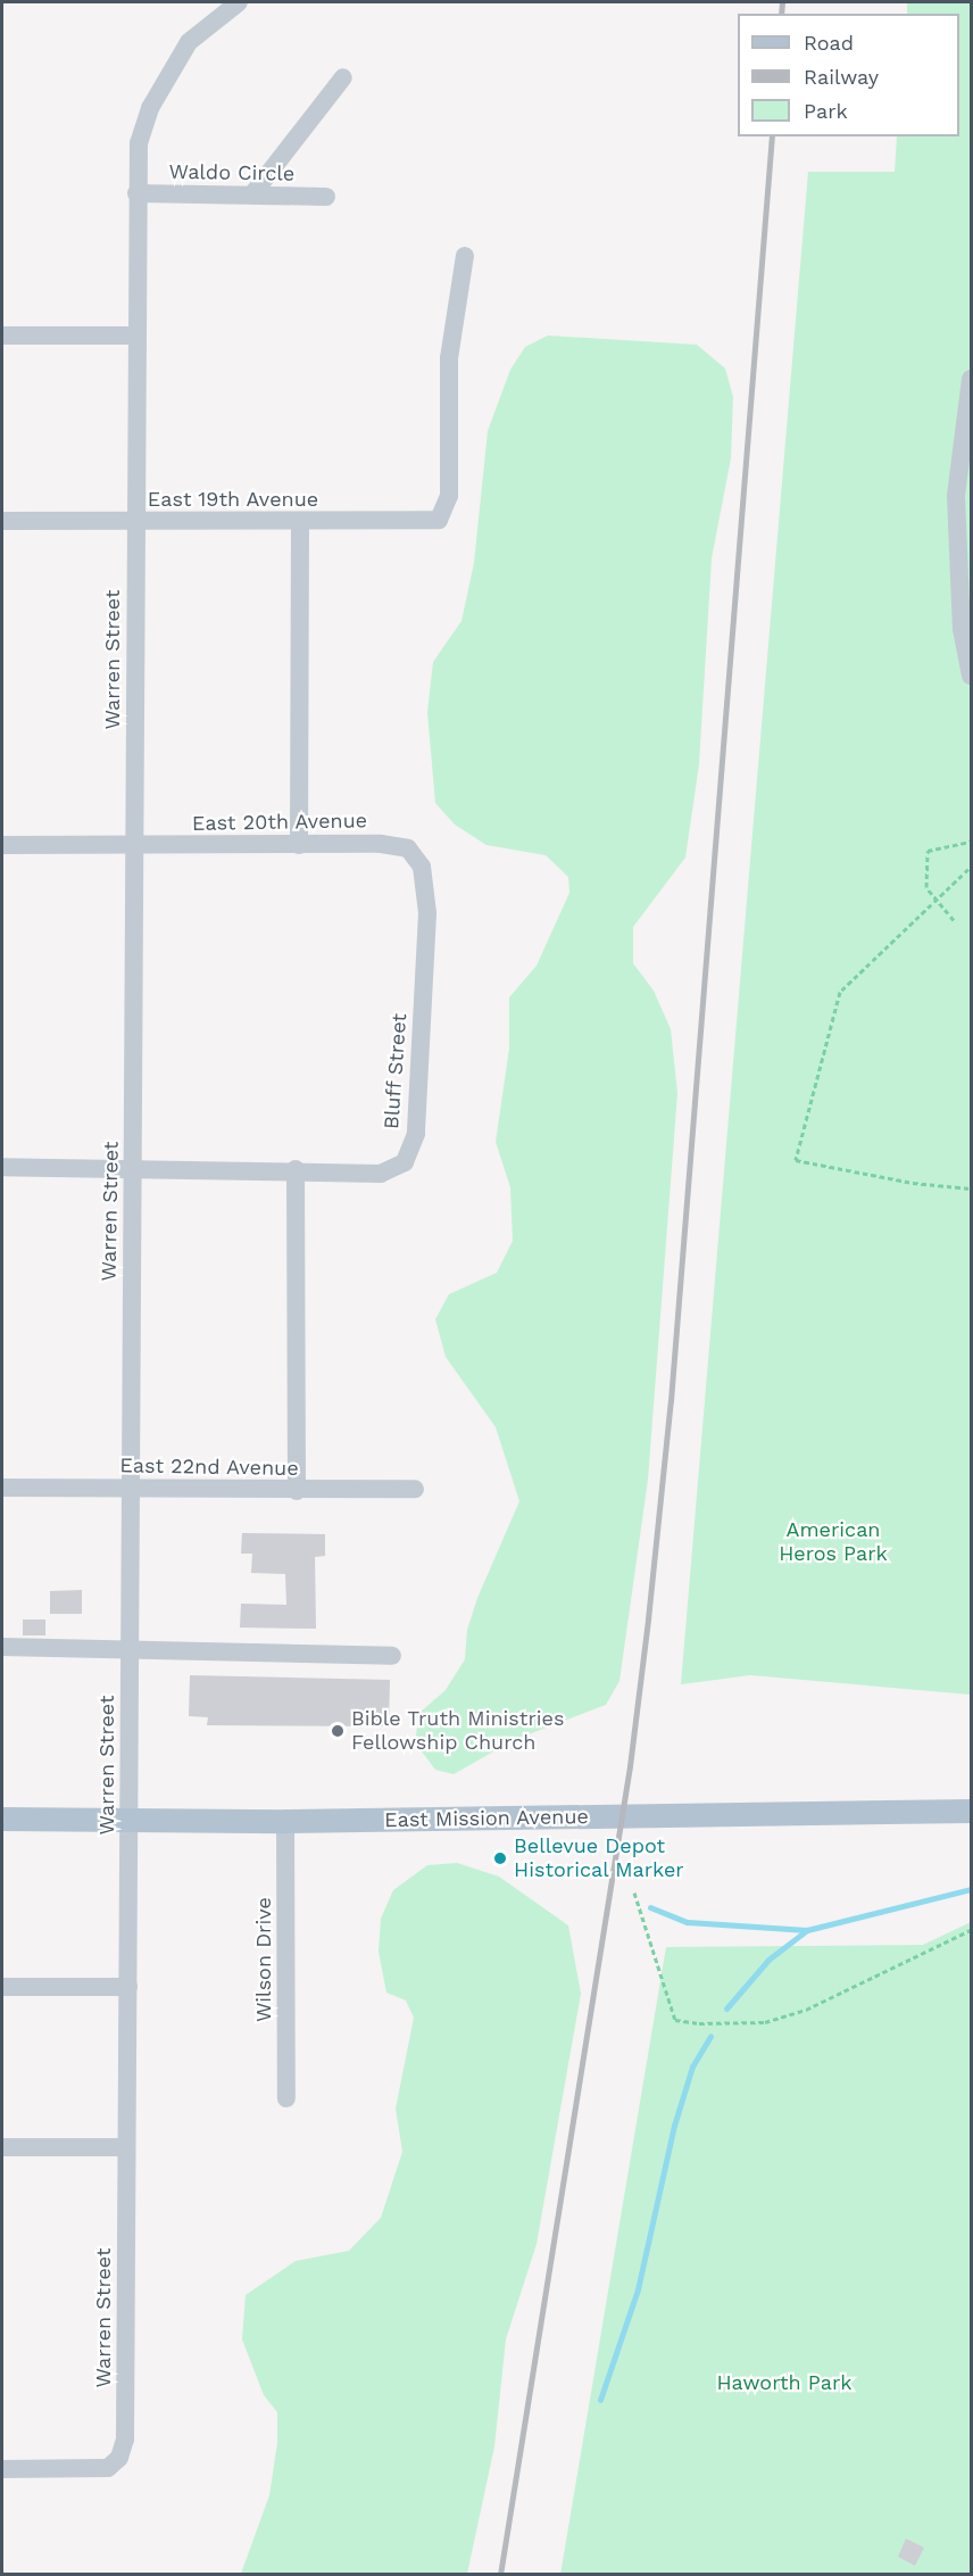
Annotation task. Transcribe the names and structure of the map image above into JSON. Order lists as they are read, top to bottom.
{
  "streets": {
    "main road": ["East Mission Avenue"],
    "street": [
      "Waldo Circle",
      "East 19th Avenue",
      "Warren Street",
      "East 20th Avenue",
      "Bluff Street",
      "East 22nd Avenue",
      "Wilson Drive"
    ]
  },
  "crossings": [
    ["Waldo Circle", "Warren Street"],
    ["East 19th Avenue", "Warren Street"],
    ["Warren Street", "East 20th Avenue"],
    ["Warren Street", "Bluff Street"],
    ["Warren Street", "East 22nd Avenue"],
    ["Warren Street", "East Mission Avenue"],
    ["East 20th Avenue", "Bluff Street"],
    ["East Mission Avenue", "Wilson Drive"]
  ],
  "parks": ["American Heros Park", "Haworth Park"],
  "places": ["Bible Truth Ministries Fellowship Church", "Bellevue Depot Historical Marker"],
  "legend": ["Road", "Railway", "Park"]
}
